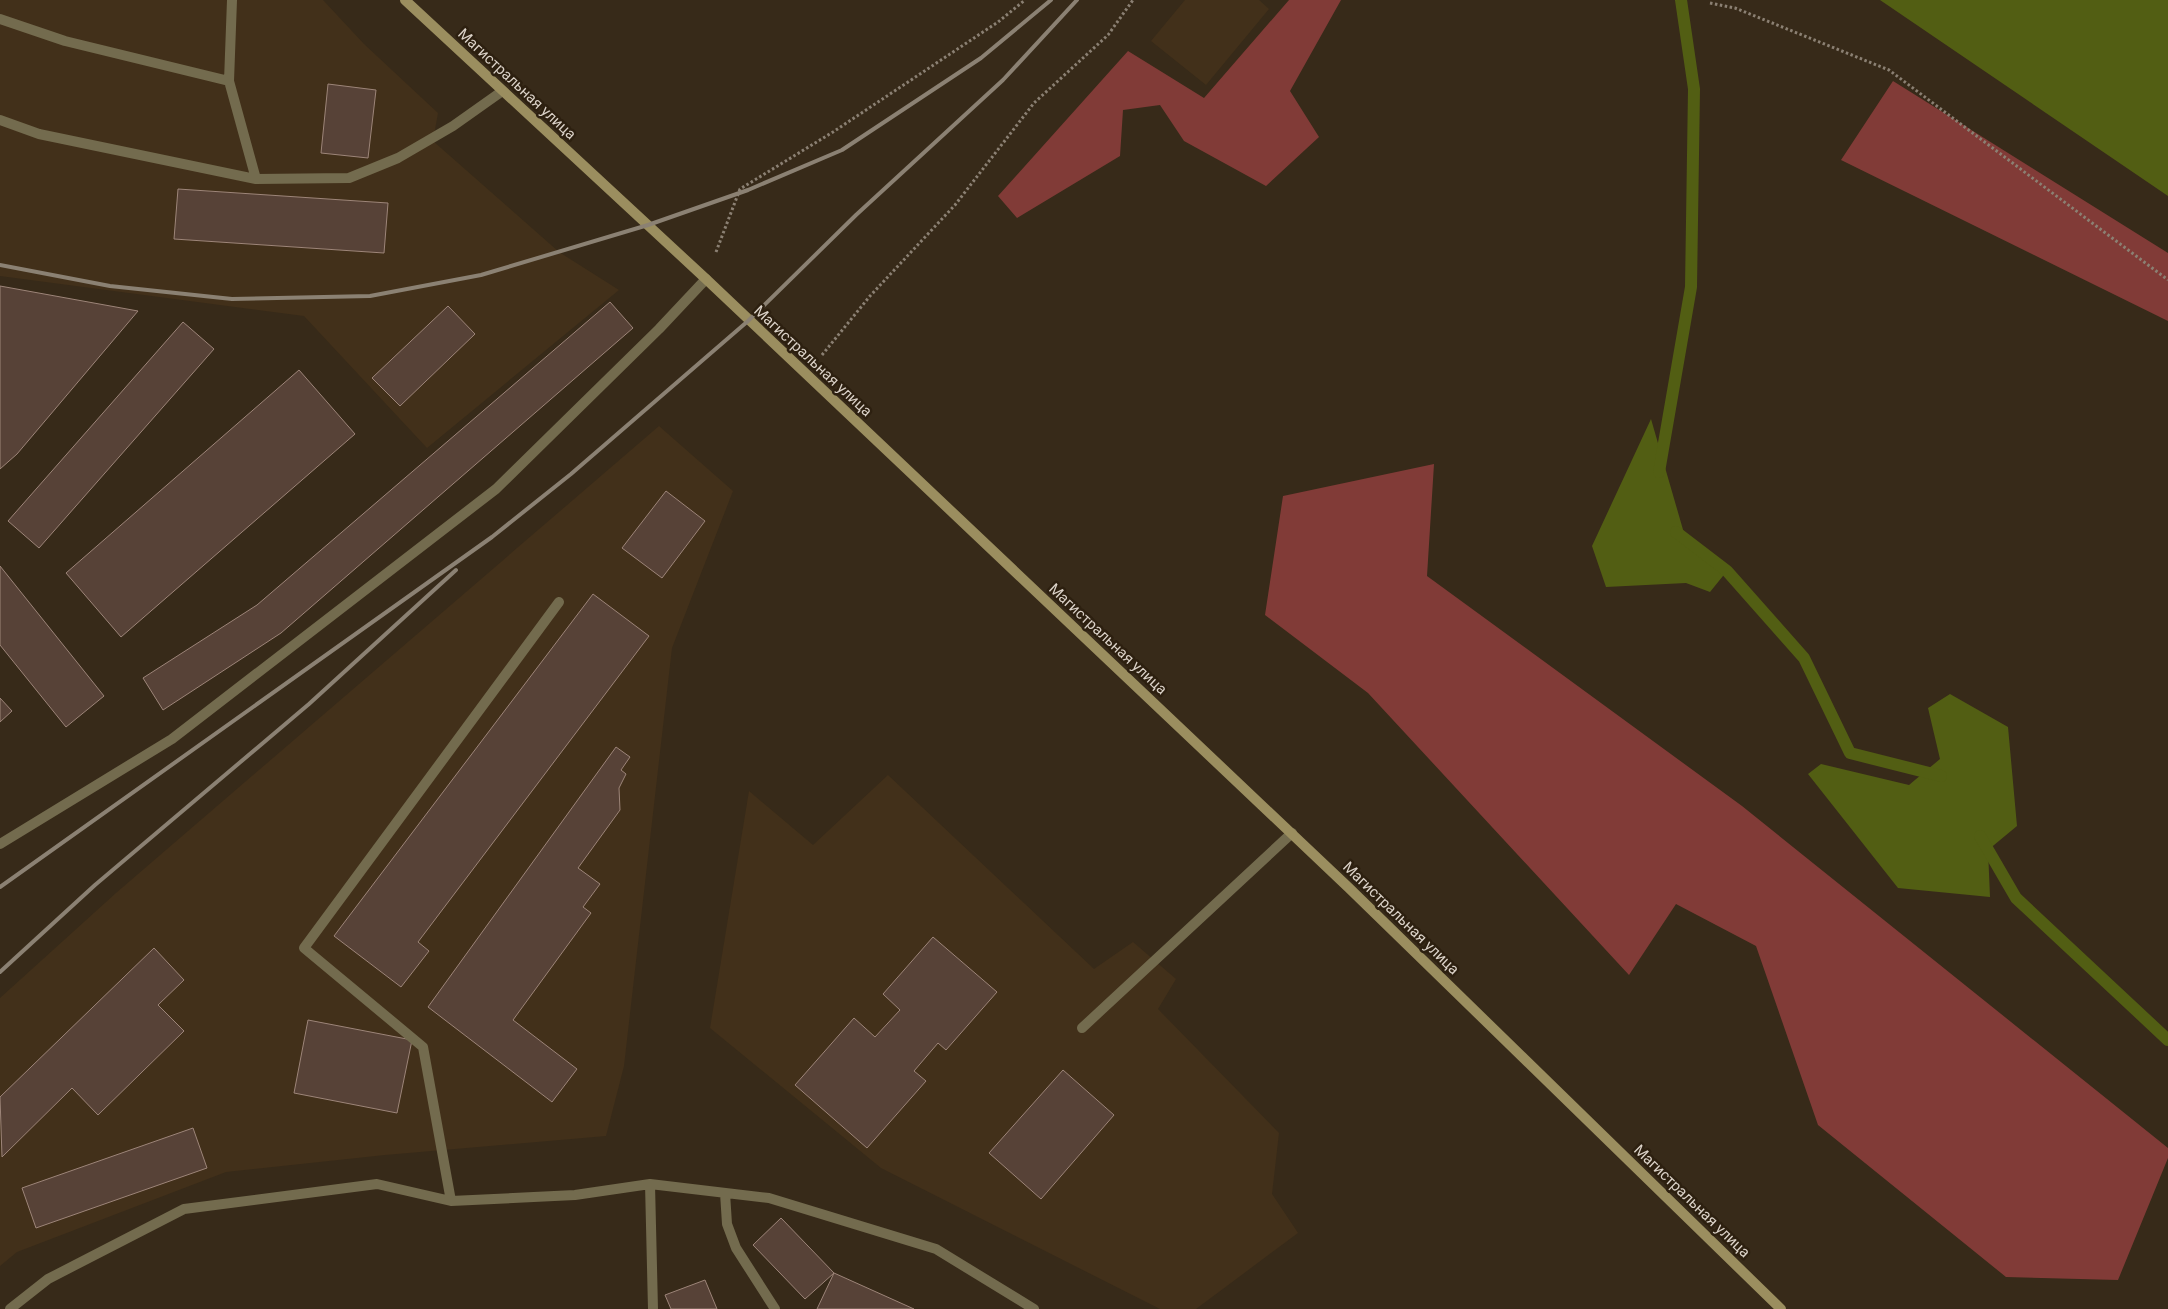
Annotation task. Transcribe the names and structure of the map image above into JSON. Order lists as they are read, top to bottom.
{
  "streets": {
    "main road": ["Магистральная улица"]
  }
}
